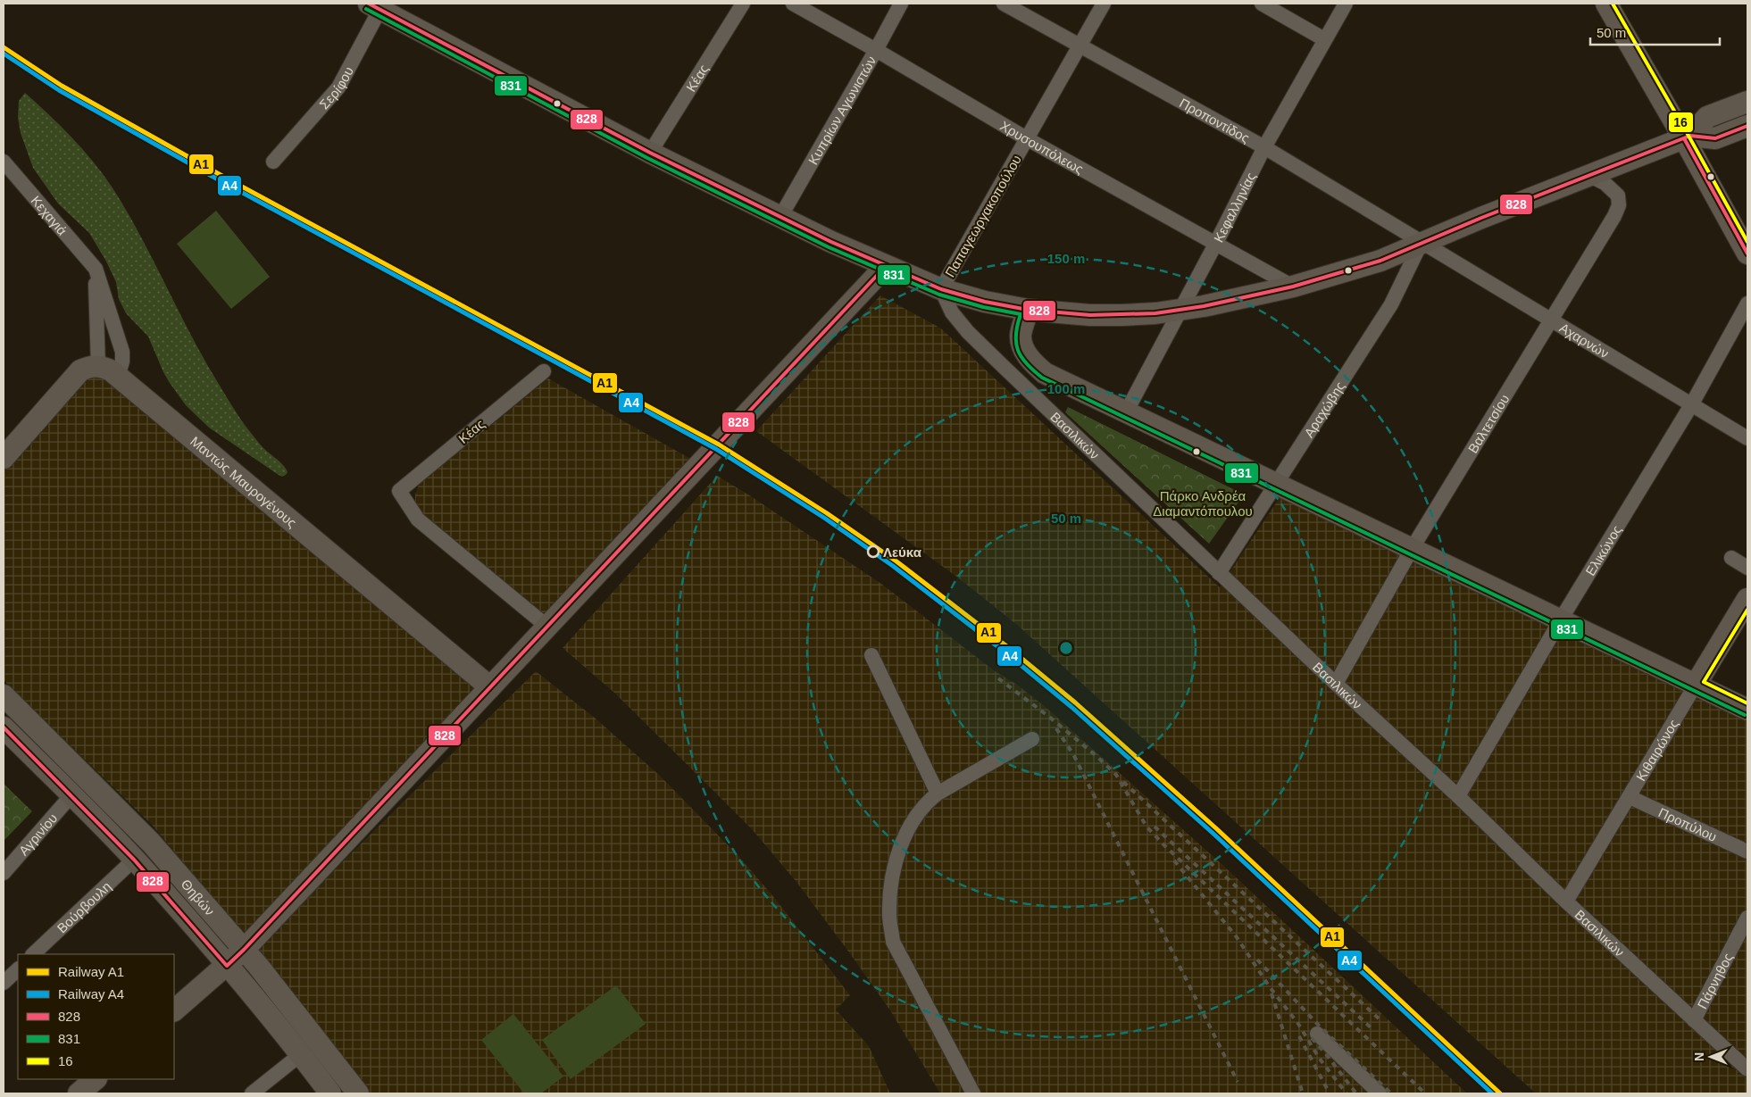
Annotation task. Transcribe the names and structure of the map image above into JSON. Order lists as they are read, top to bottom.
{
  "streets": {
    "street": [
      "Κέας",
      "Σερίφου",
      "Κυπρίων Αγωνιστών",
      "Προποντίδος",
      "Χρυσουπόλεως",
      "Κεφαλληνίας",
      "Κεχαγιά",
      "Παπαγεωργακοπούλου",
      "Αχαρνών",
      "Αραχώβης",
      "Βαλτετσίου",
      "Βασιλικών",
      "Μαντώς Μαυρογένους",
      "Ελικώνος",
      "Κιθαιρώνος",
      "Προπύλου",
      "Αγρινίου",
      "Θηβών",
      "Βούρβουλη",
      "Πάρνηθος"
    ]
  },
  "crossings": [
    ["Κυπρίων Αγωνιστών", "Χρυσουπόλεως"],
    ["Προποντίδος", "Κεφαλληνίας"],
    ["Προποντίδος", "Παπαγεωργακοπούλου"],
    ["Προποντίδος", "Αχαρνών"],
    ["Προποντίδος", "Αραχώβης"],
    ["Χρυσουπόλεως", "Κεφαλληνίας"],
    ["Χρυσουπόλεως", "Παπαγεωργακοπούλου"],
    ["Κεχαγιά", "Μαντώς Μαυρογένους"],
    ["Παπαγεωργακοπούλου", "Βασιλικών"],
    ["Αχαρνών", "Αραχώβης"],
    ["Αχαρνών", "Βαλτετσίου"],
    ["Αχαρνών", "Ελικώνος"],
    ["Αραχώβης", "Βασιλικών"],
    ["Βαλτετσίου", "Βασιλικών"],
    ["Βασιλικών", "Ελικώνος"],
    ["Βασιλικών", "Κιθαιρώνος"],
    ["Βασιλικών", "Πάρνηθος"],
    ["Κιθαιρώνος", "Προπύλου"],
    ["Αγρινίου", "Θηβών"],
    ["Θηβών", "Βούρβουλη"]
  ],
  "parks": ["Πάρκο Ανδρέα Διαμαντόπουλου"],
  "places": ["Λεύκα"],
  "lines": [
    "transit line 828",
    "transit line 16",
    "transit line 831",
    "rail line A1",
    "rail line A4"
  ],
  "legend": [
    "Railway A1",
    "Railway A4",
    "828",
    "831",
    "16"
  ],
  "scale_bar": "50 m",
  "north": "left",
  "rings": ["150 m", "100 m", "50 m"]
}
